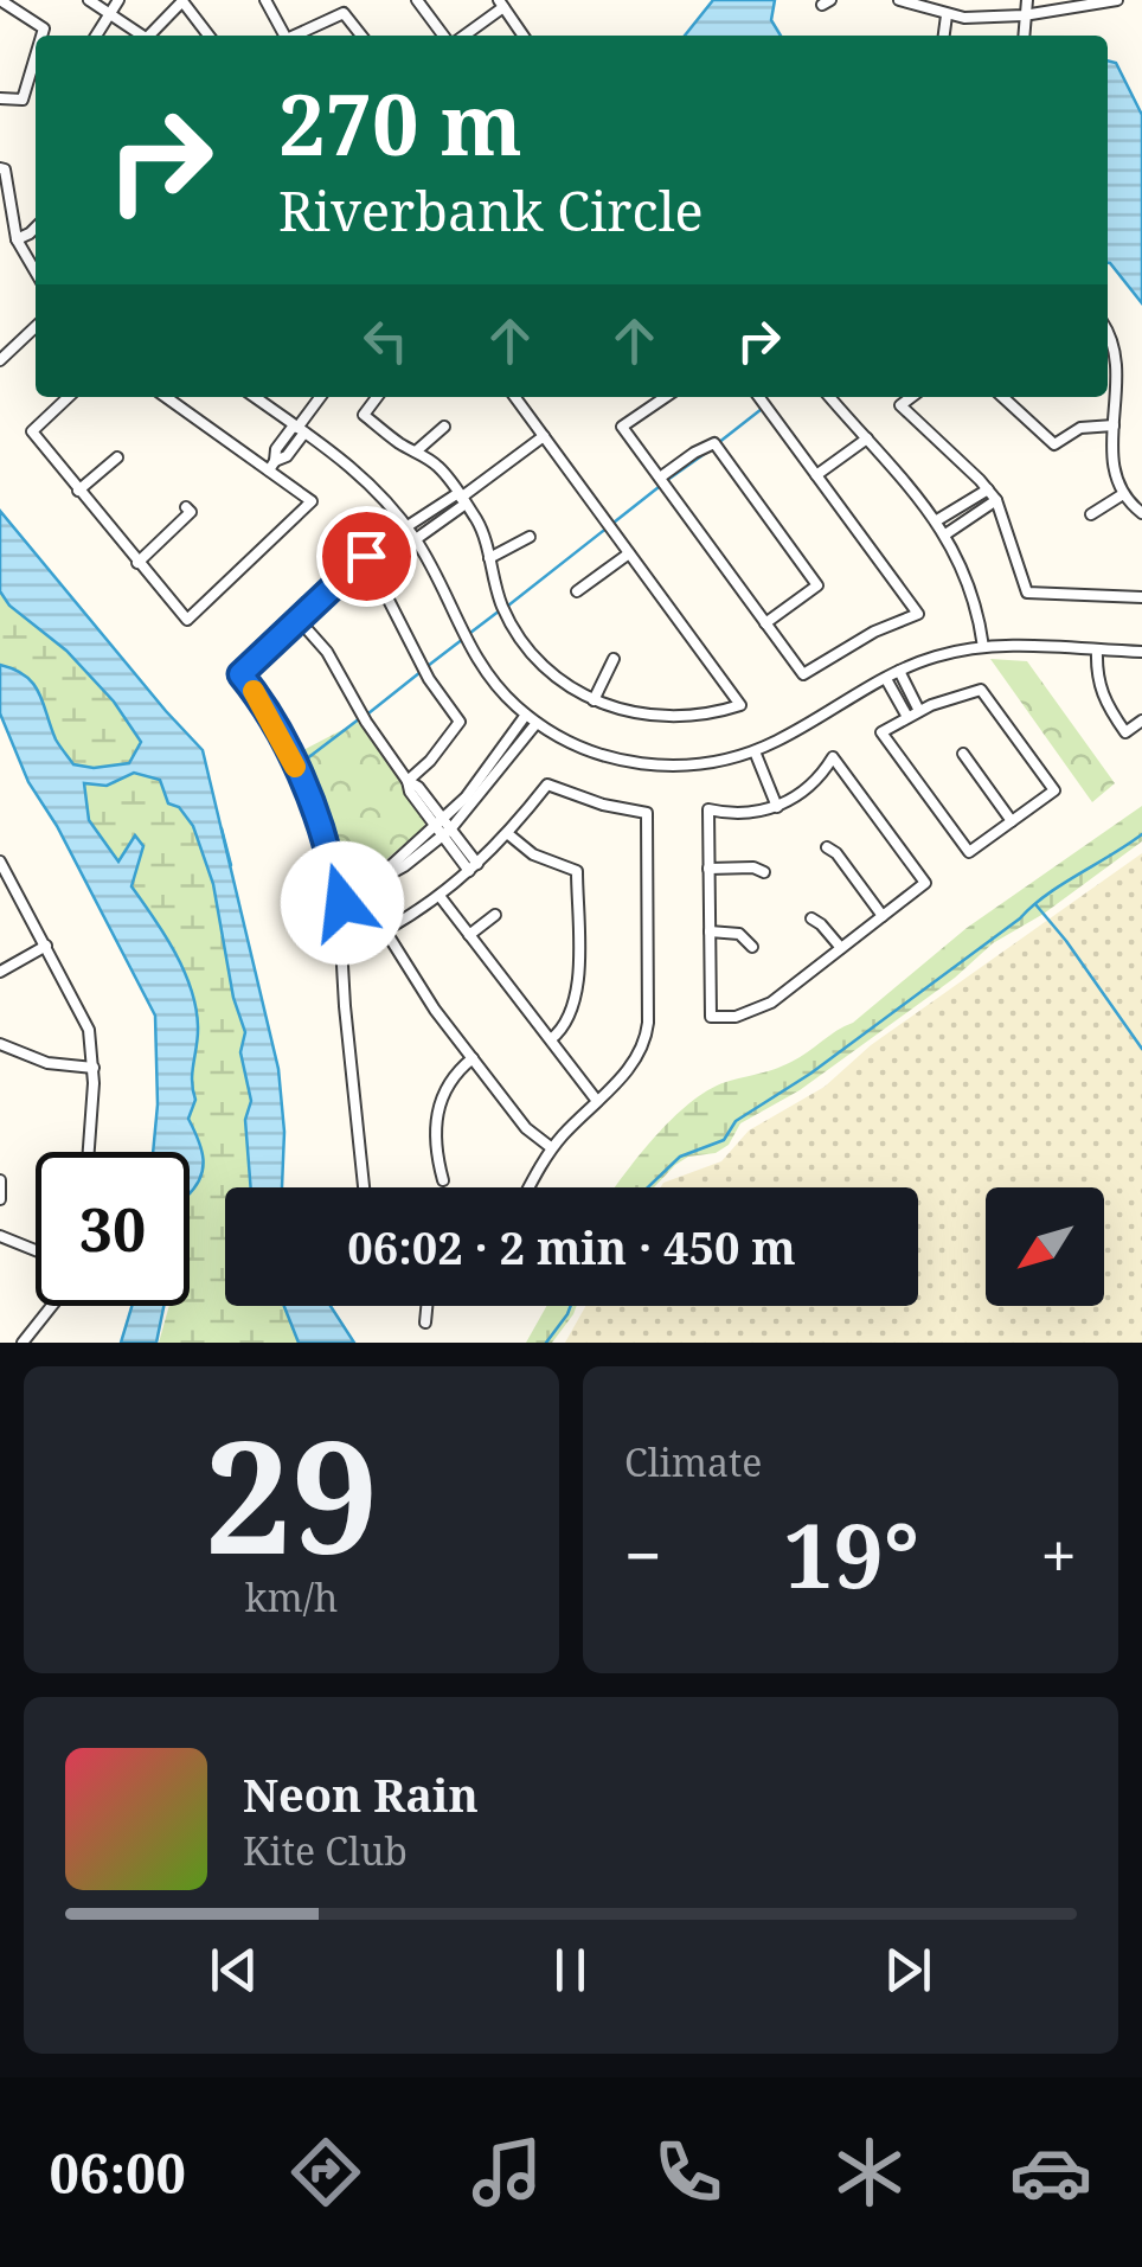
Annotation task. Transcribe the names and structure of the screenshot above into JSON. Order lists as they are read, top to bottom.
{
  "north": "bottom left",
  "page": {
    "turn": ["270 m", "Riverbank Circle"],
    "limit": "30",
    "trip": "06:02 · 2 min · 450 m",
    "tile": [
      ["29", "km/h"],
      "Climate"
    ],
    "heat": ["−", "19°", "+"],
    "song": ["Neon Rain", "Kite Club"],
    "tabs": "06:00"
  }
}
